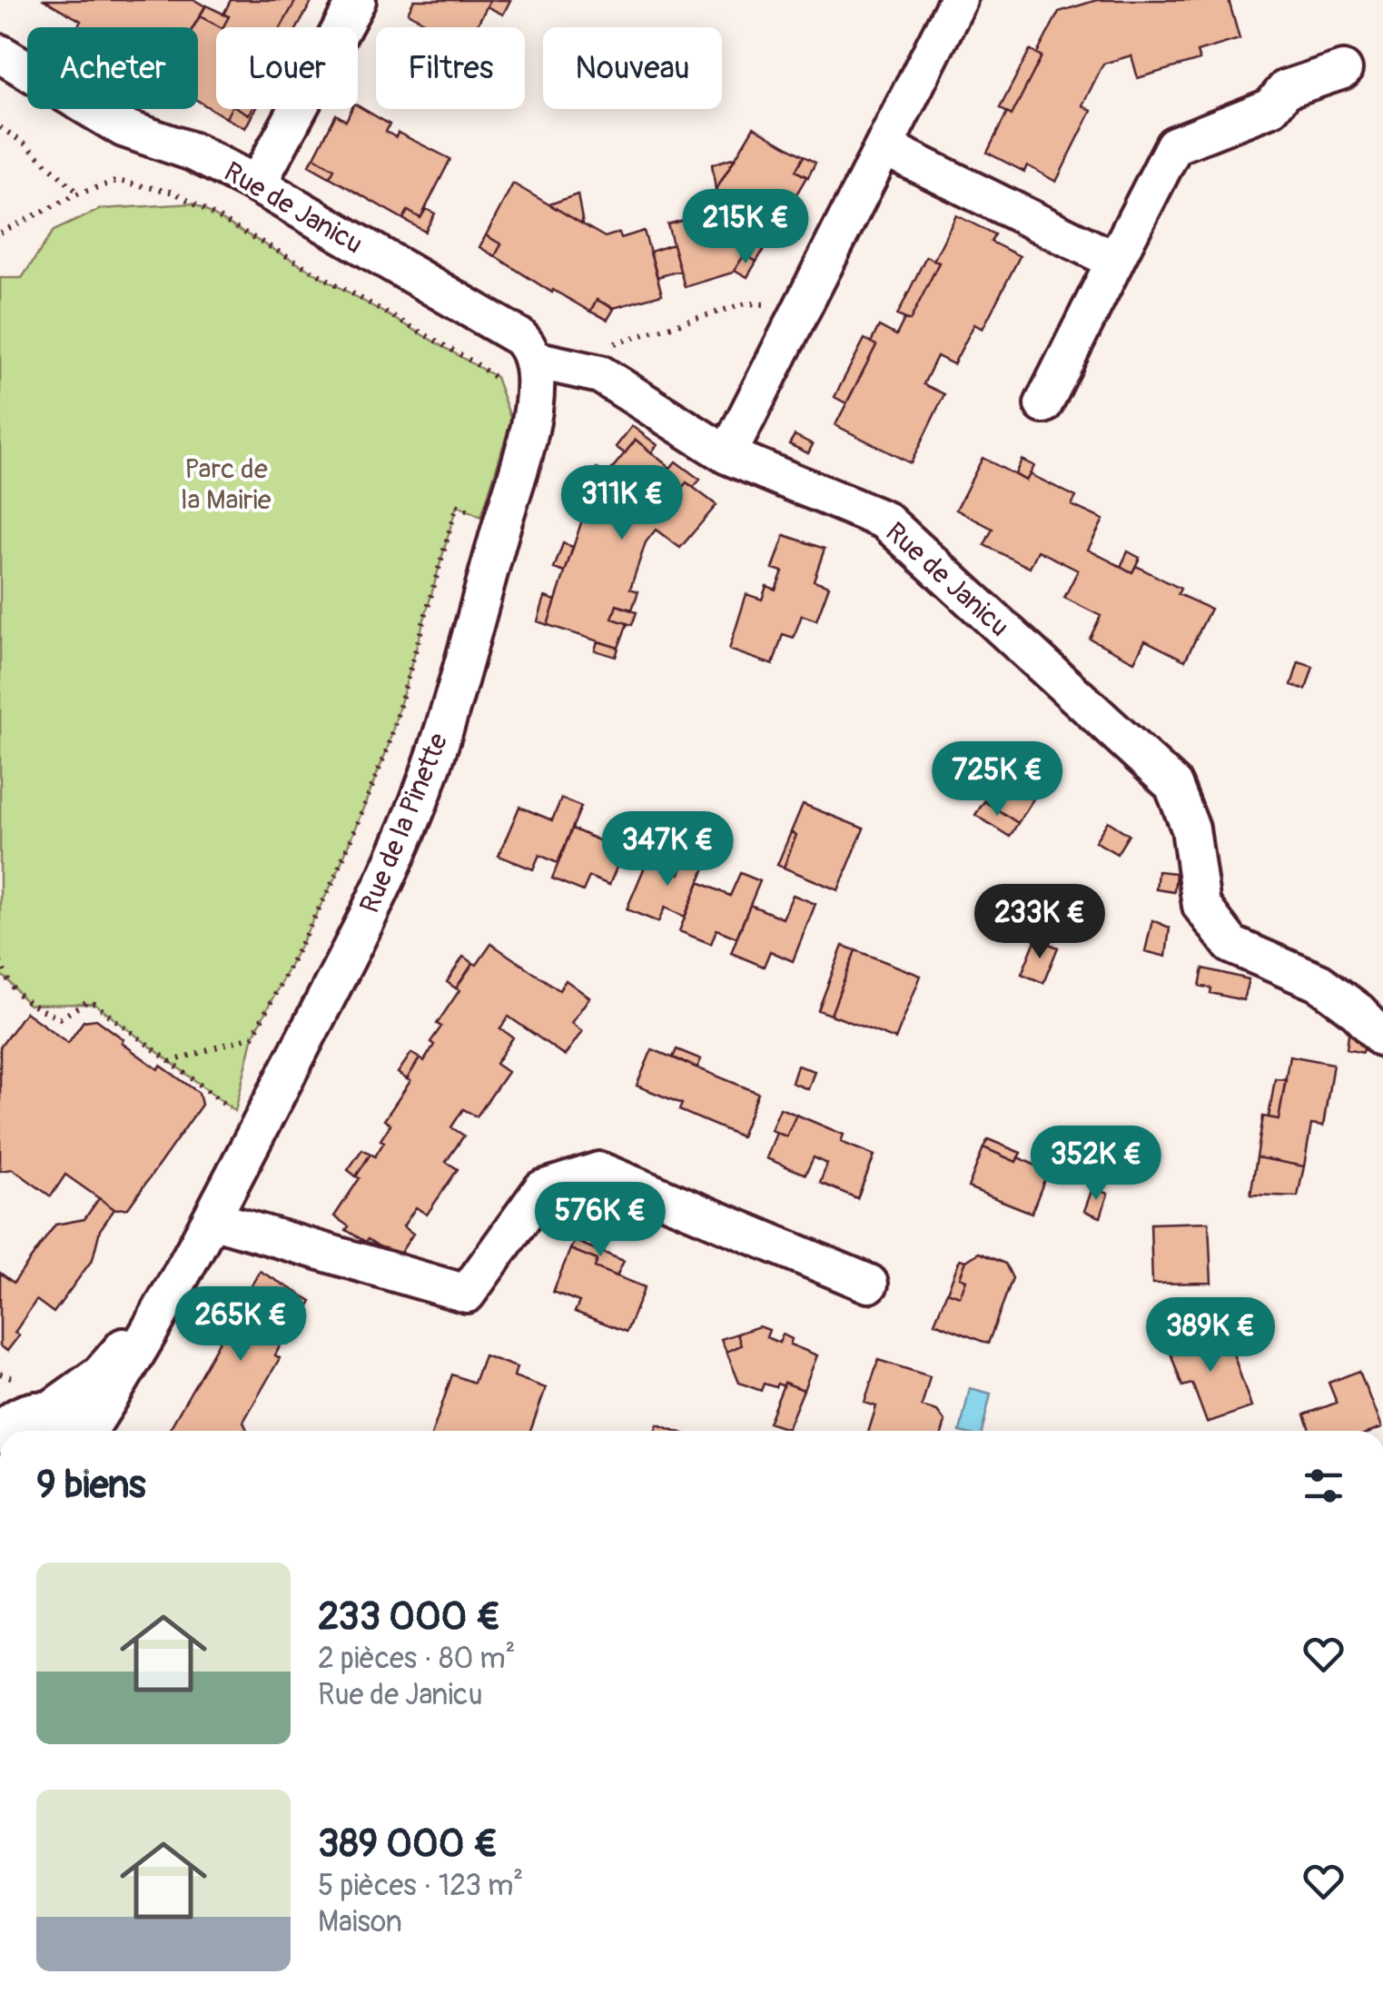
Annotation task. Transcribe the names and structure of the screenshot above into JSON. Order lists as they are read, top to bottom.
{
  "streets": {
    "street": ["Rue de Janicu", "Rue de la Pinette"]
  },
  "crossings": [
    ["Rue de Janicu", "Rue de la Pinette"]
  ],
  "parks": ["Parc de la Mairie"],
  "page": {
    "chip": [
      "Acheter",
      "Louer",
      "Filtres",
      "Nouveau"
    ],
    "price": [
      "215K €",
      "311K €",
      "725K €",
      "347K €",
      "233K €",
      "352K €",
      "576K €",
      "265K €",
      "389K €"
    ],
    "heading": "9 biens",
    "list": [
      {
        "name": "233 000 €",
        "note": "2 pièces · 80 m² · Rue de Janicu"
      },
      {
        "name": "389 000 €",
        "note": "5 pièces · 123 m² · Maison"
      }
    ]
  }
}
